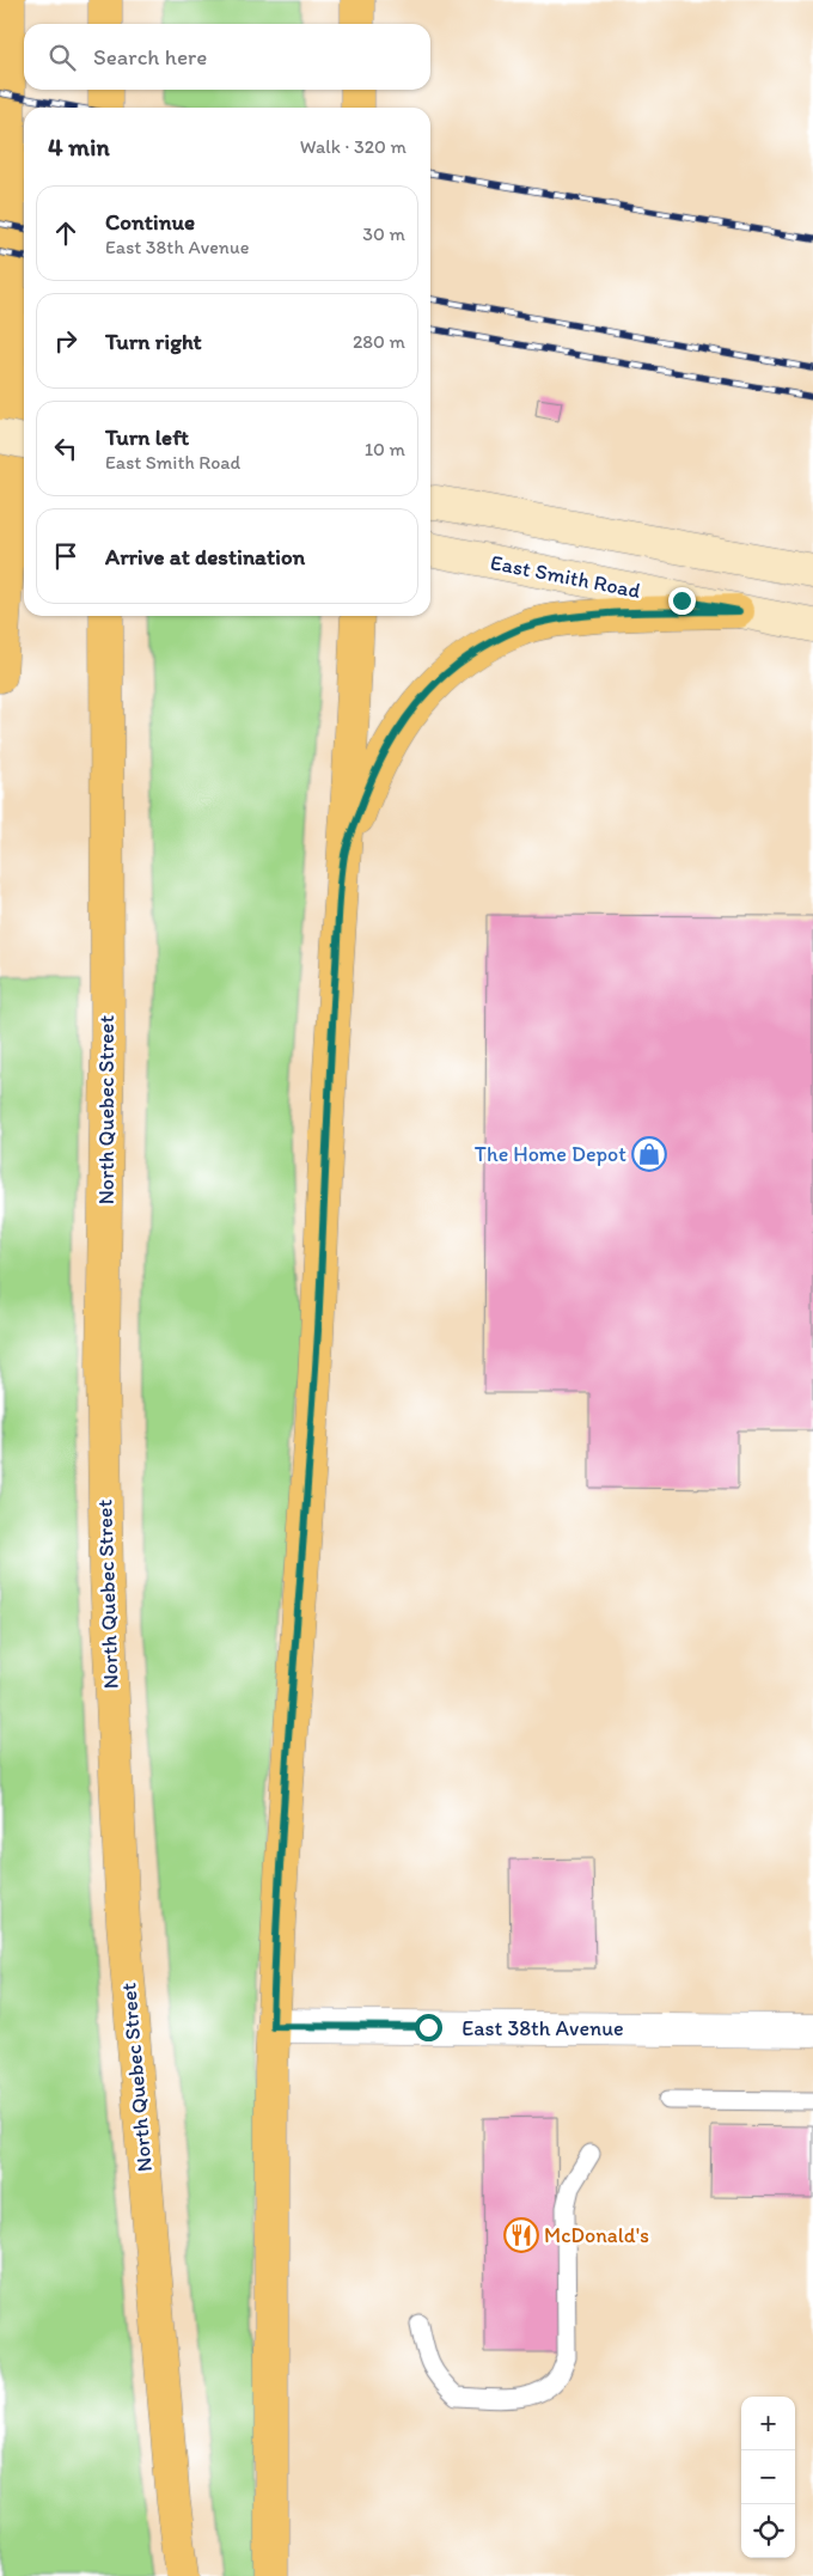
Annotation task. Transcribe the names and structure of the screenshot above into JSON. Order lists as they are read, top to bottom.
{
  "streets": {
    "main road": ["North Quebec Street"],
    "street": ["East Smith Road", "East 38th Avenue"]
  },
  "places": {
    "shop": ["The Home Depot"],
    "restaurant": ["McDonald's"]
  },
  "page": {
    "search": "Search here",
    "heading": ["4 min", "Walk · 320 m"],
    "list": [
      ["Continue", "East 38th Avenue", "30 m"],
      ["Turn right", "280 m"],
      ["Turn left", "East Smith Road", "10 m"],
      "Arrive at destination"
    ],
    "map_buttons": ["+", "−"]
  }
}
